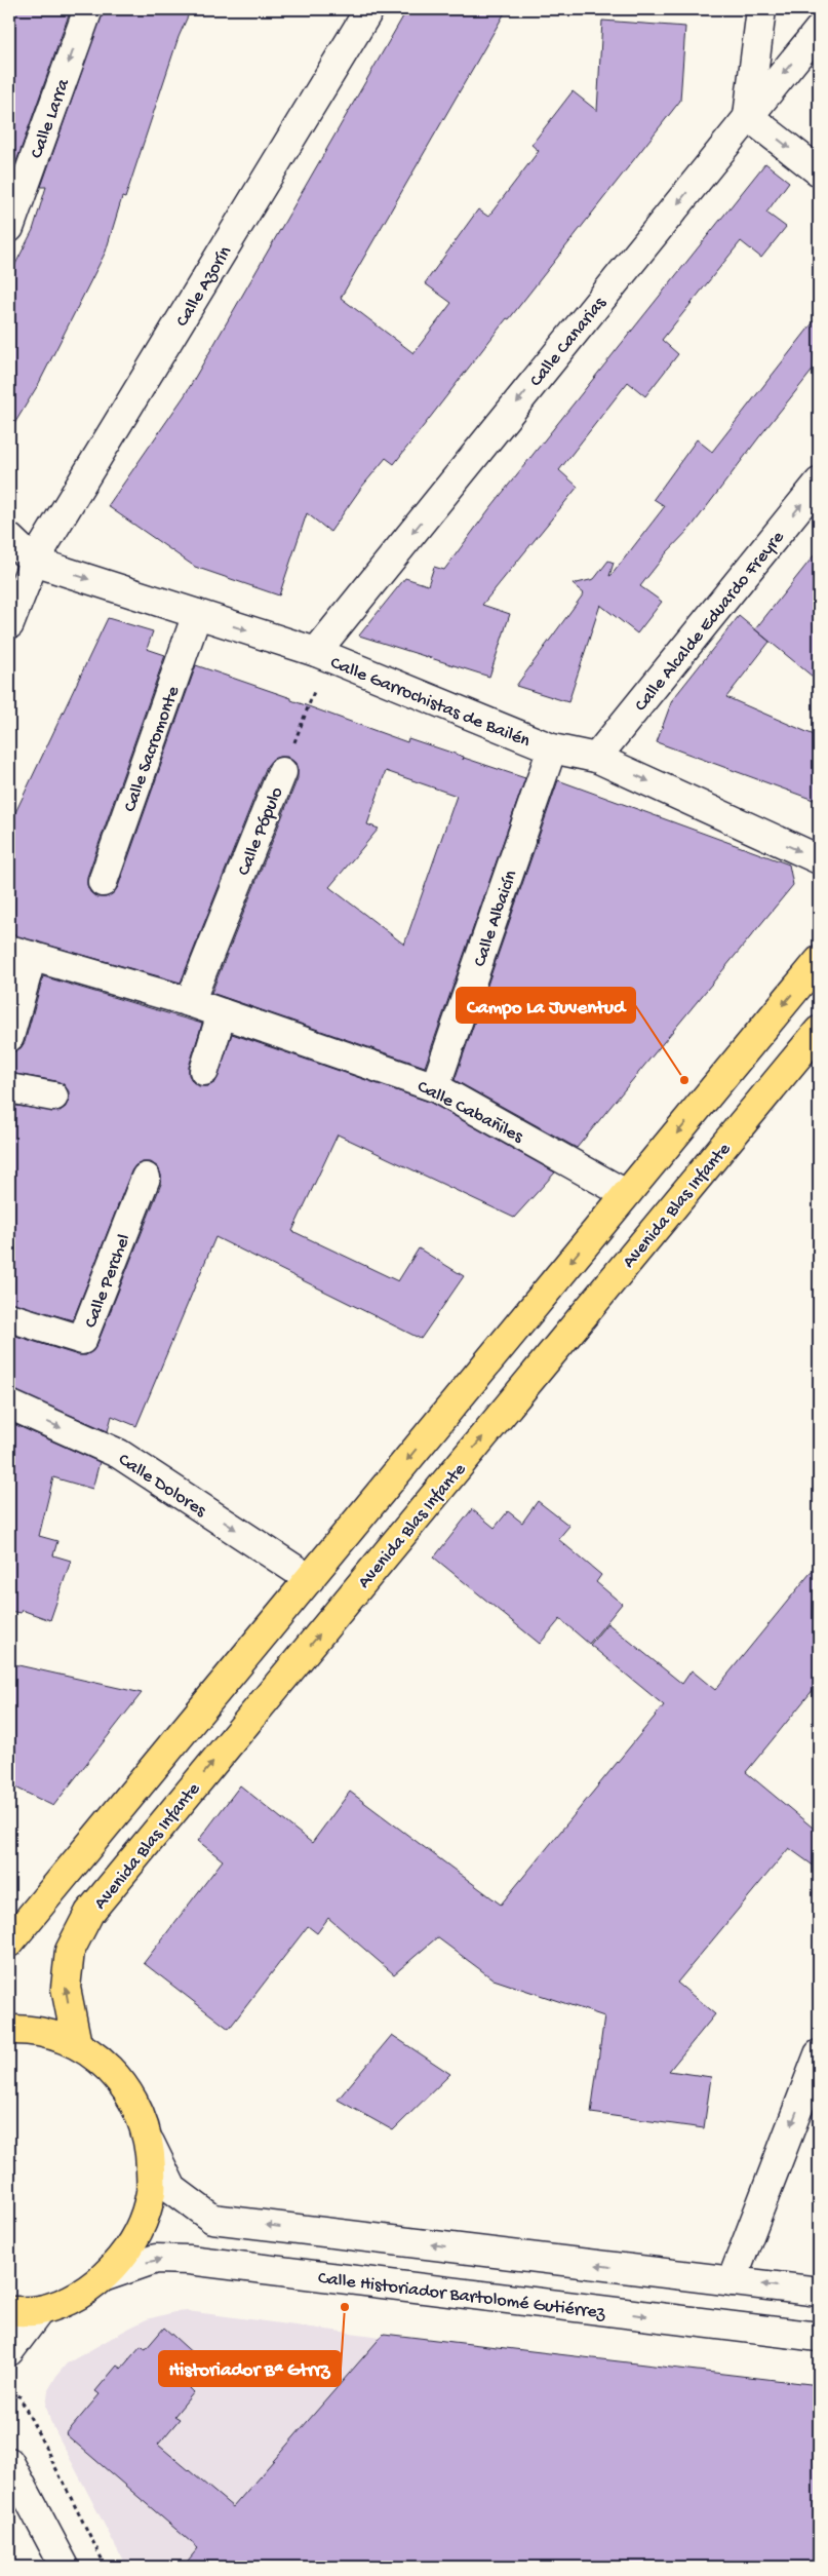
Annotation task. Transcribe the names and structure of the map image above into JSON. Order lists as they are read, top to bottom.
{
  "streets": {
    "main road": ["Avenida Blas Infante"],
    "street": [
      "Calle Larra",
      "Calle Azorín",
      "Calle Canarias",
      "Calle Alcalde Eduardo Freyre",
      "Calle Garrochistas de Bailén",
      "Calle Sacromonte",
      "Calle Pópulo",
      "Calle Albaicín",
      "Calle Cabañiles",
      "Calle Perchel",
      "Calle Dolores",
      "Calle Historiador Bartolomé Gutiérrez"
    ]
  },
  "crossings": [
    ["Calle Azorín", "Calle Garrochistas de Bailén"],
    ["Calle Canarias", "Calle Garrochistas de Bailén"],
    ["Calle Canarias", "Calle Pópulo"],
    ["Calle Alcalde Eduardo Freyre", "Calle Garrochistas de Bailén"],
    ["Calle Garrochistas de Bailén", "Calle Sacromonte"],
    ["Calle Garrochistas de Bailén", "Calle Pópulo"],
    ["Calle Garrochistas de Bailén", "Calle Albaicín"],
    ["Calle Pópulo", "Calle Cabañiles"],
    ["Calle Albaicín", "Calle Cabañiles"]
  ],
  "one_way": [
    "Calle Larra",
    "Calle Canarias",
    "Calle Alcalde Eduardo Freyre",
    "Calle Garrochistas de Bailén",
    "Calle Dolores"
  ],
  "places": ["Campo La Juventud", "Historiador Bª Gtrrz"]
}
